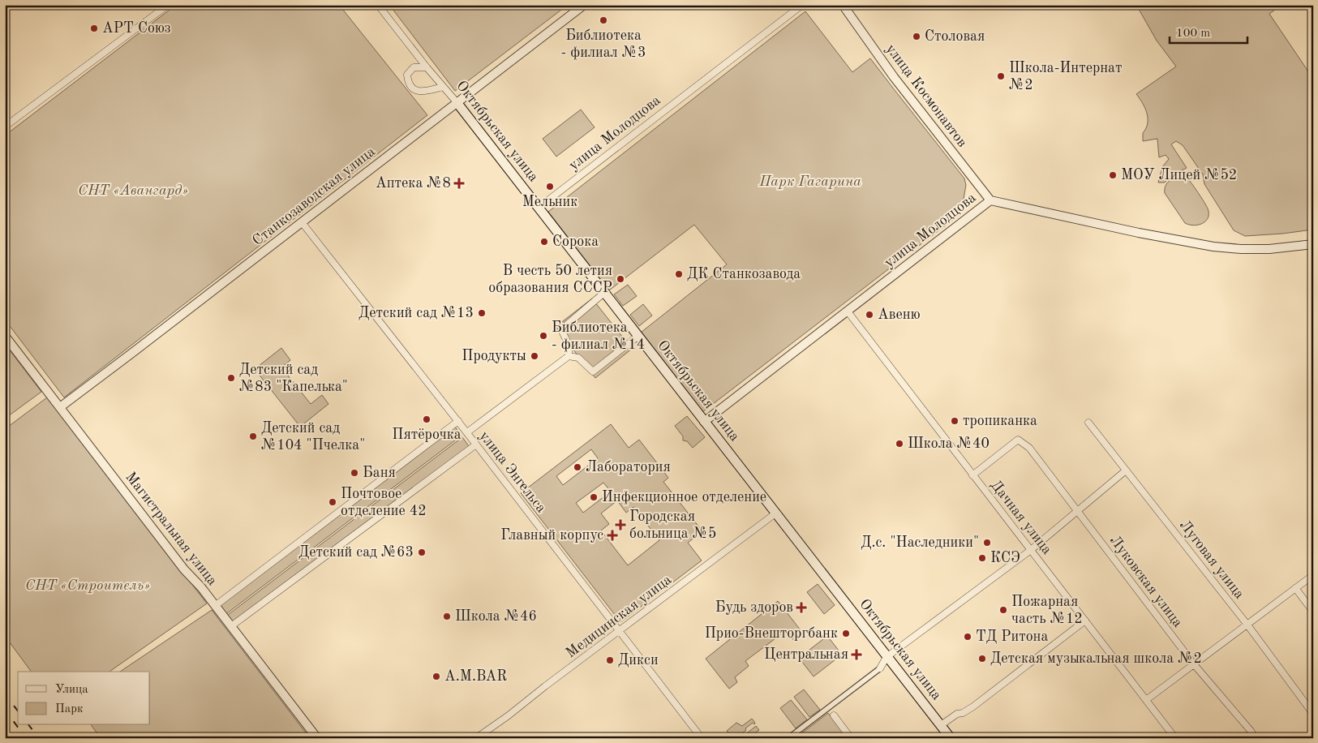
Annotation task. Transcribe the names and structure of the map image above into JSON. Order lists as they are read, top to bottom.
{
  "streets": {
    "main road": ["Октябрьская улица"],
    "street": [
      "улица Космонавтов",
      "улица Молодцова",
      "Станкозаводская улица",
      "улица Энгельса",
      "Дачная улица",
      "Магистральная улица",
      "Луговая улица",
      "Луковская улица",
      "Медицинская улица"
    ]
  },
  "crossings": [
    ["улица Космонавтов", "улица Молодцова"],
    ["Октябрьская улица", "улица Молодцова"],
    ["Октябрьская улица", "Станкозаводская улица"],
    ["Октябрьская улица", "Медицинская улица"],
    ["улица Молодцова", "Дачная улица"],
    ["Станкозаводская улица", "улица Энгельса"],
    ["Станкозаводская улица", "Магистральная улица"],
    ["улица Энгельса", "Медицинская улица"],
    ["Дачная улица", "Луковская улица"]
  ],
  "parks": ["Парк Гагарина", "СНТ «Авангард»", "СНТ «Строитель»"],
  "places": {
    "other": [
      "Библиотека - филиал №3",
      "АРТ Союз",
      "Столовая",
      "Школа-Интернат №2",
      "МОУ Лицей №52",
      "Мельник",
      "Сорока",
      "ДК Станкозавода",
      "В честь 50 летия образования СССР",
      "Детский сад №13",
      "Авеню",
      "Библиотека - филиал №14",
      "Продукты",
      "Детский сад №83 \"Капелька\"",
      "Пятёрочка",
      "тропиканка",
      "Детский сад №104 \"Пчелка\"",
      "Школа №40",
      "Лаборатория",
      "Баня",
      "Инфекционное отделение",
      "Почтовое отделение 42",
      "Д.с. \"Наследники\"",
      "Детский сад №63",
      "КСЭ",
      "Пожарная часть №12",
      "Школа №46",
      "Прио-Внешторгбанк",
      "ТД Ритона",
      "Детская музыкальная школа №2",
      "Дикси",
      "А.М.BAR"
    ],
    "health": [
      "Аптека №8",
      "Городская больница №5",
      "Главный корпус",
      "Будь здоров",
      "Центральная"
    ]
  },
  "legend": ["Улица", "Парк"],
  "scale_bar": "100 m"
}
